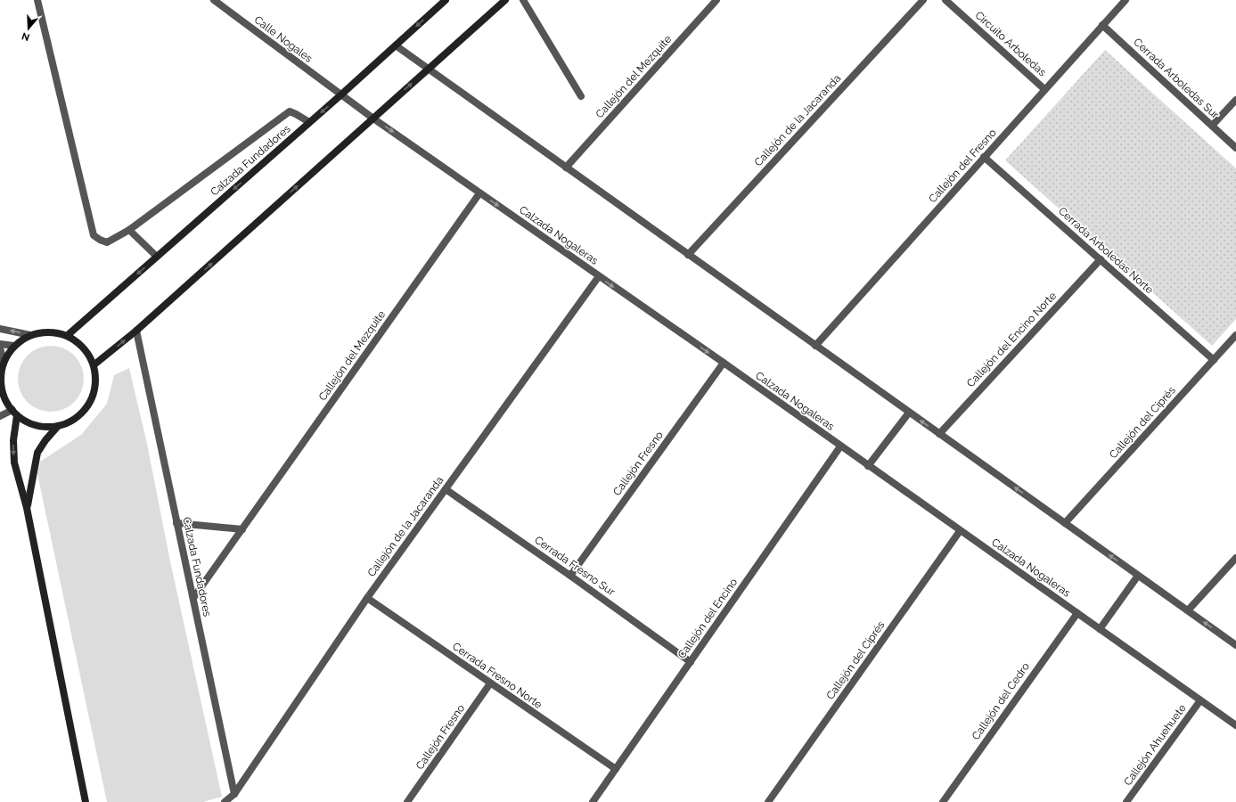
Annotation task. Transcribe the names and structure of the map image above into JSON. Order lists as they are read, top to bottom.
{
  "streets": {
    "main road": ["Calzada Fundadores"],
    "street": [
      "Calle Nogales",
      "Circuito Arboledas",
      "Callejón del Mezquite",
      "Cerrada Arboledas Sur",
      "Callejón de la Jacaranda",
      "Callejón del Fresno",
      "Calzada Nogaleras",
      "Cerrada Arboledas Norte",
      "Callejón del Encino Norte",
      "Callejón del Ciprés",
      "Callejón Fresno",
      "Cerrada Fresno Sur",
      "Callejón del Encino",
      "Cerrada Fresno Norte",
      "Callejón del Cedro",
      "Callejón Ahuehuete"
    ]
  },
  "crossings": [
    ["Calle Nogales", "Calzada Fundadores"],
    ["Calle Nogales", "Calzada Nogaleras"],
    ["Circuito Arboledas", "Callejón del Fresno"],
    ["Callejón del Mezquite", "Calzada Fundadores"],
    ["Callejón del Mezquite", "Calzada Nogaleras"],
    ["Cerrada Arboledas Sur", "Callejón del Fresno"],
    ["Callejón de la Jacaranda", "Calzada Fundadores"],
    ["Callejón de la Jacaranda", "Calzada Nogaleras"],
    ["Callejón de la Jacaranda", "Cerrada Fresno Sur"],
    ["Callejón de la Jacaranda", "Cerrada Fresno Norte"],
    ["Calzada Fundadores", "Calzada Nogaleras"],
    ["Callejón del Fresno", "Cerrada Arboledas Norte"],
    ["Calzada Nogaleras", "Callejón del Ciprés"],
    ["Calzada Nogaleras", "Callejón Fresno"],
    ["Calzada Nogaleras", "Callejón del Encino"],
    ["Calzada Nogaleras", "Callejón del Cedro"],
    ["Calzada Nogaleras", "Callejón Ahuehuete"],
    ["Cerrada Arboledas Norte", "Callejón del Encino Norte"],
    ["Cerrada Arboledas Norte", "Callejón del Ciprés"],
    ["Callejón Fresno", "Cerrada Fresno Sur"],
    ["Callejón Fresno", "Cerrada Fresno Norte"],
    ["Cerrada Fresno Sur", "Callejón del Encino"],
    ["Callejón del Encino", "Cerrada Fresno Norte"]
  ],
  "one_way": ["Calzada Nogaleras"],
  "north": "bottom"
}
